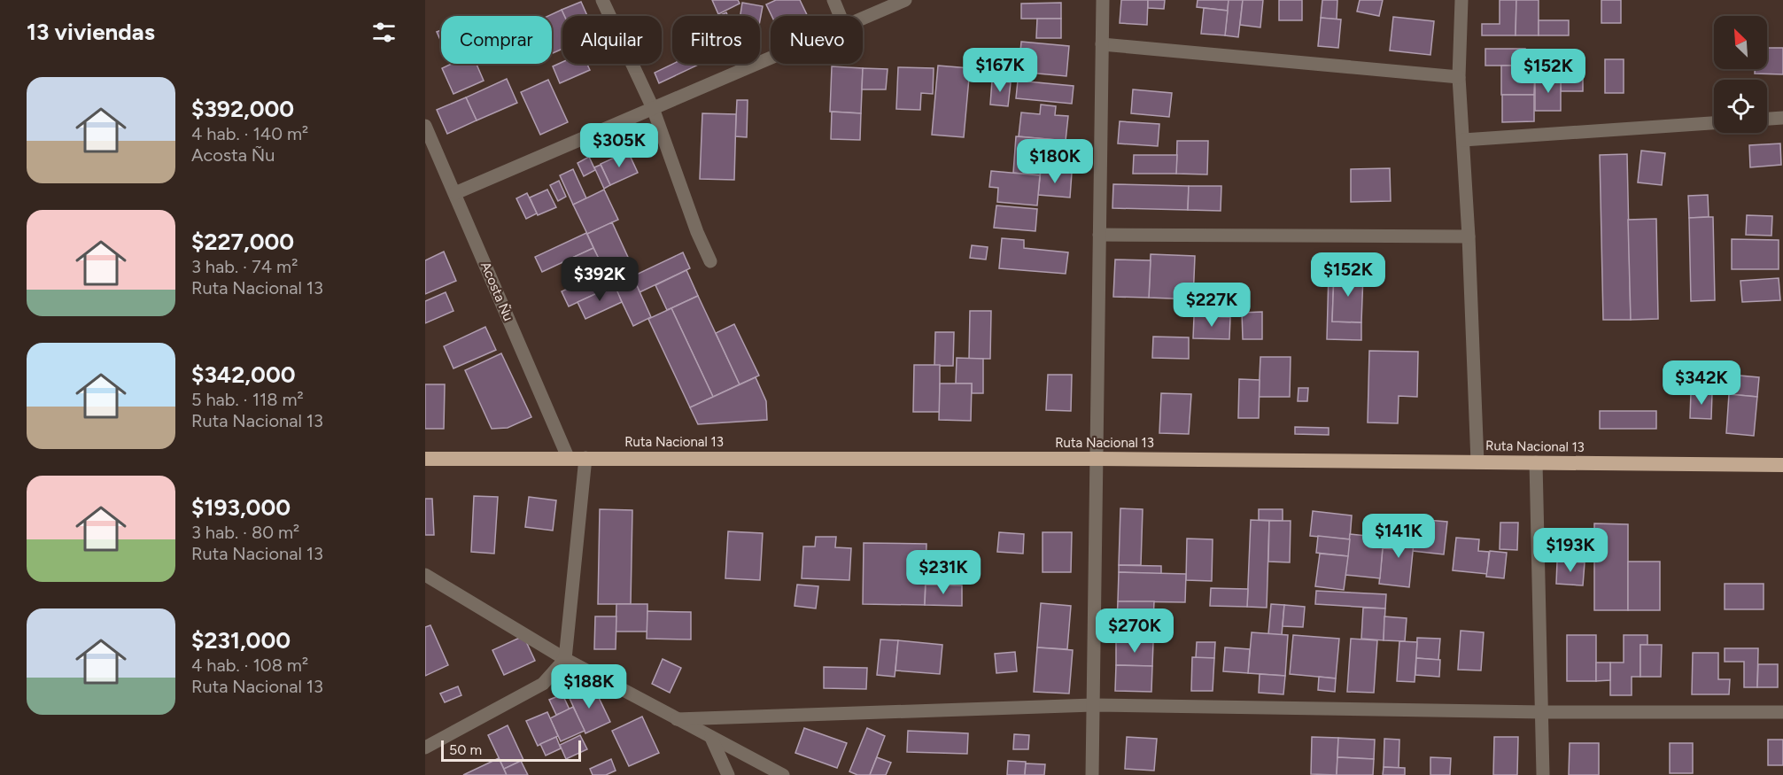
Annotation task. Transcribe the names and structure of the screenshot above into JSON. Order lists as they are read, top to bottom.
{
  "streets": {
    "highway": ["Ruta Nacional 13"],
    "street": ["Acosta Ñu"]
  },
  "crossings": [
    ["Acosta Ñu", "Ruta Nacional 13"]
  ],
  "scale_bar": "50 m",
  "north": "top left",
  "page": {
    "heading": "13 viviendas",
    "chip": [
      "Comprar",
      "Alquilar",
      "Filtros",
      "Nuevo"
    ],
    "price": [
      "$167K",
      "$152K",
      "$305K",
      "$180K",
      "$152K",
      "$392K",
      "$227K",
      "$342K",
      "$141K",
      "$193K",
      "$231K",
      "$270K",
      "$188K"
    ],
    "list": [
      {
        "name": "$392,000",
        "note": "4 hab. · 140 m² · Acosta Ñu"
      },
      {
        "name": "$227,000",
        "note": "3 hab. · 74 m² · Ruta Nacional 13"
      },
      {
        "name": "$342,000",
        "note": "5 hab. · 118 m² · Ruta Nacional 13"
      },
      {
        "name": "$193,000",
        "note": "3 hab. · 80 m² · Ruta Nacional 13"
      },
      {
        "name": "$231,000",
        "note": "4 hab. · 108 m² · Ruta Nacional 13"
      }
    ],
    "scale": "50 m"
  }
}
